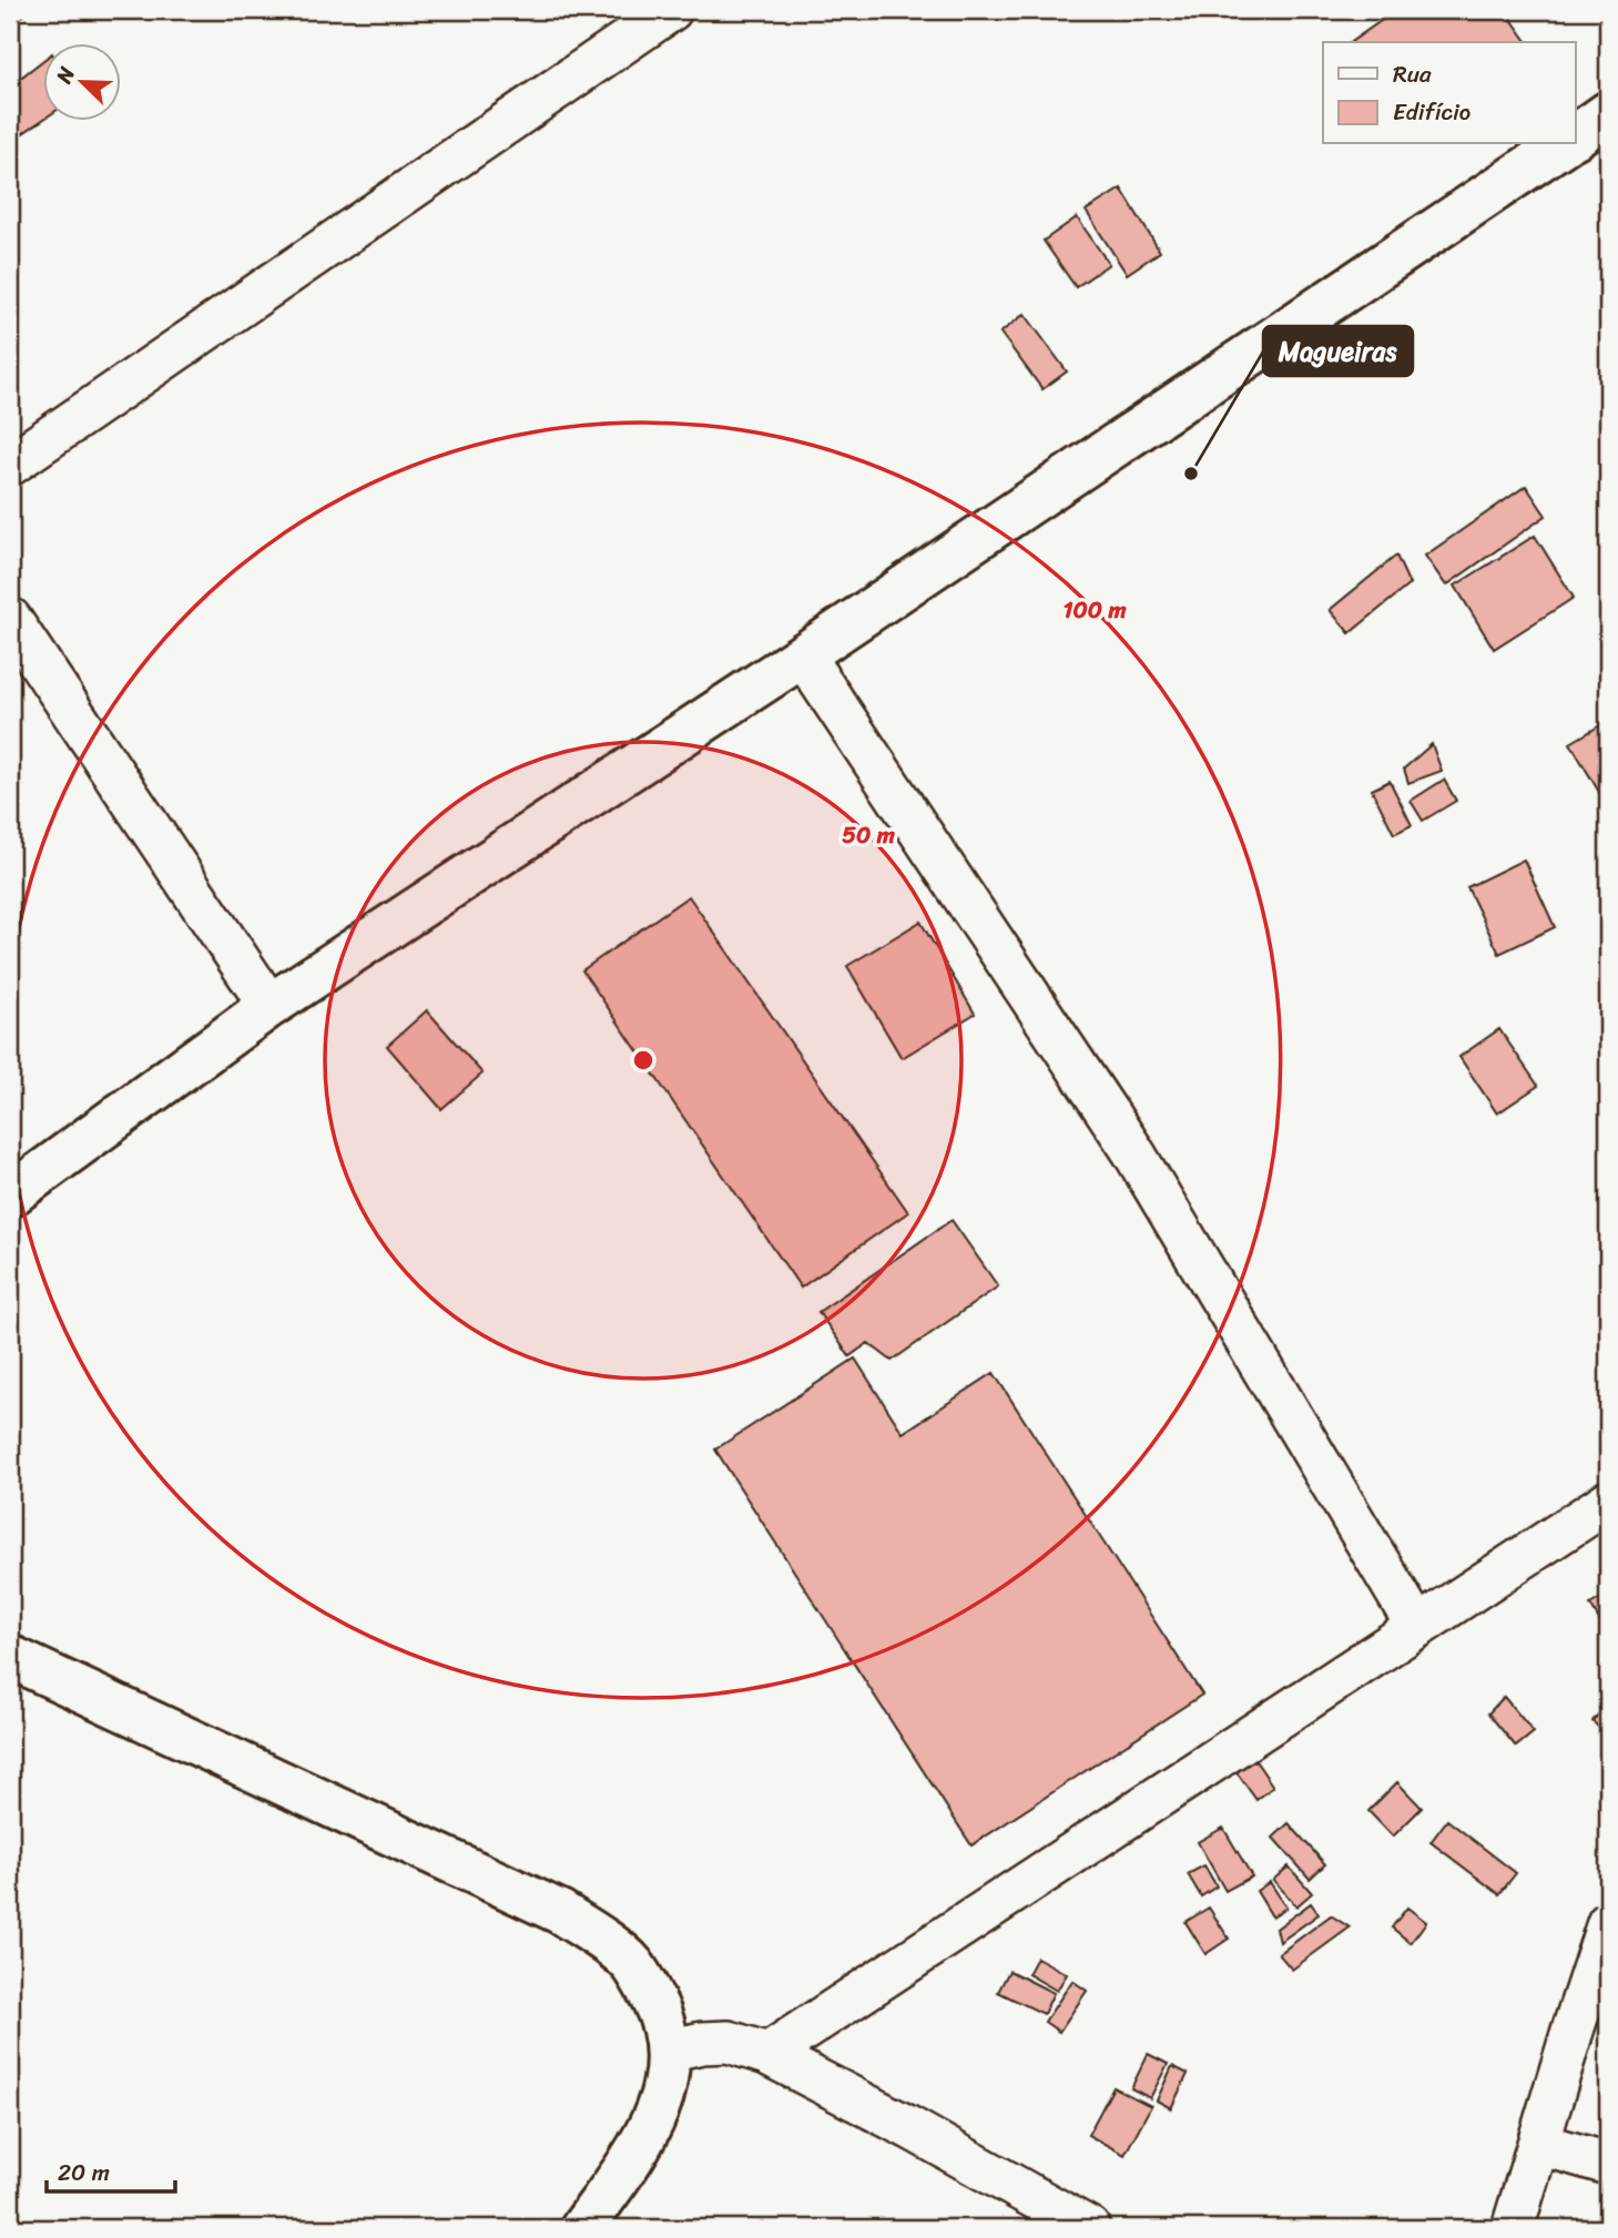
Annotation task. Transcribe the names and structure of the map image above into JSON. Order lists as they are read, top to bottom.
{
  "places": ["Magueiras"],
  "legend": ["Rua", "Edifício"],
  "scale_bar": "20 m",
  "north": "top left",
  "rings": ["100 m", "50 m"]
}
